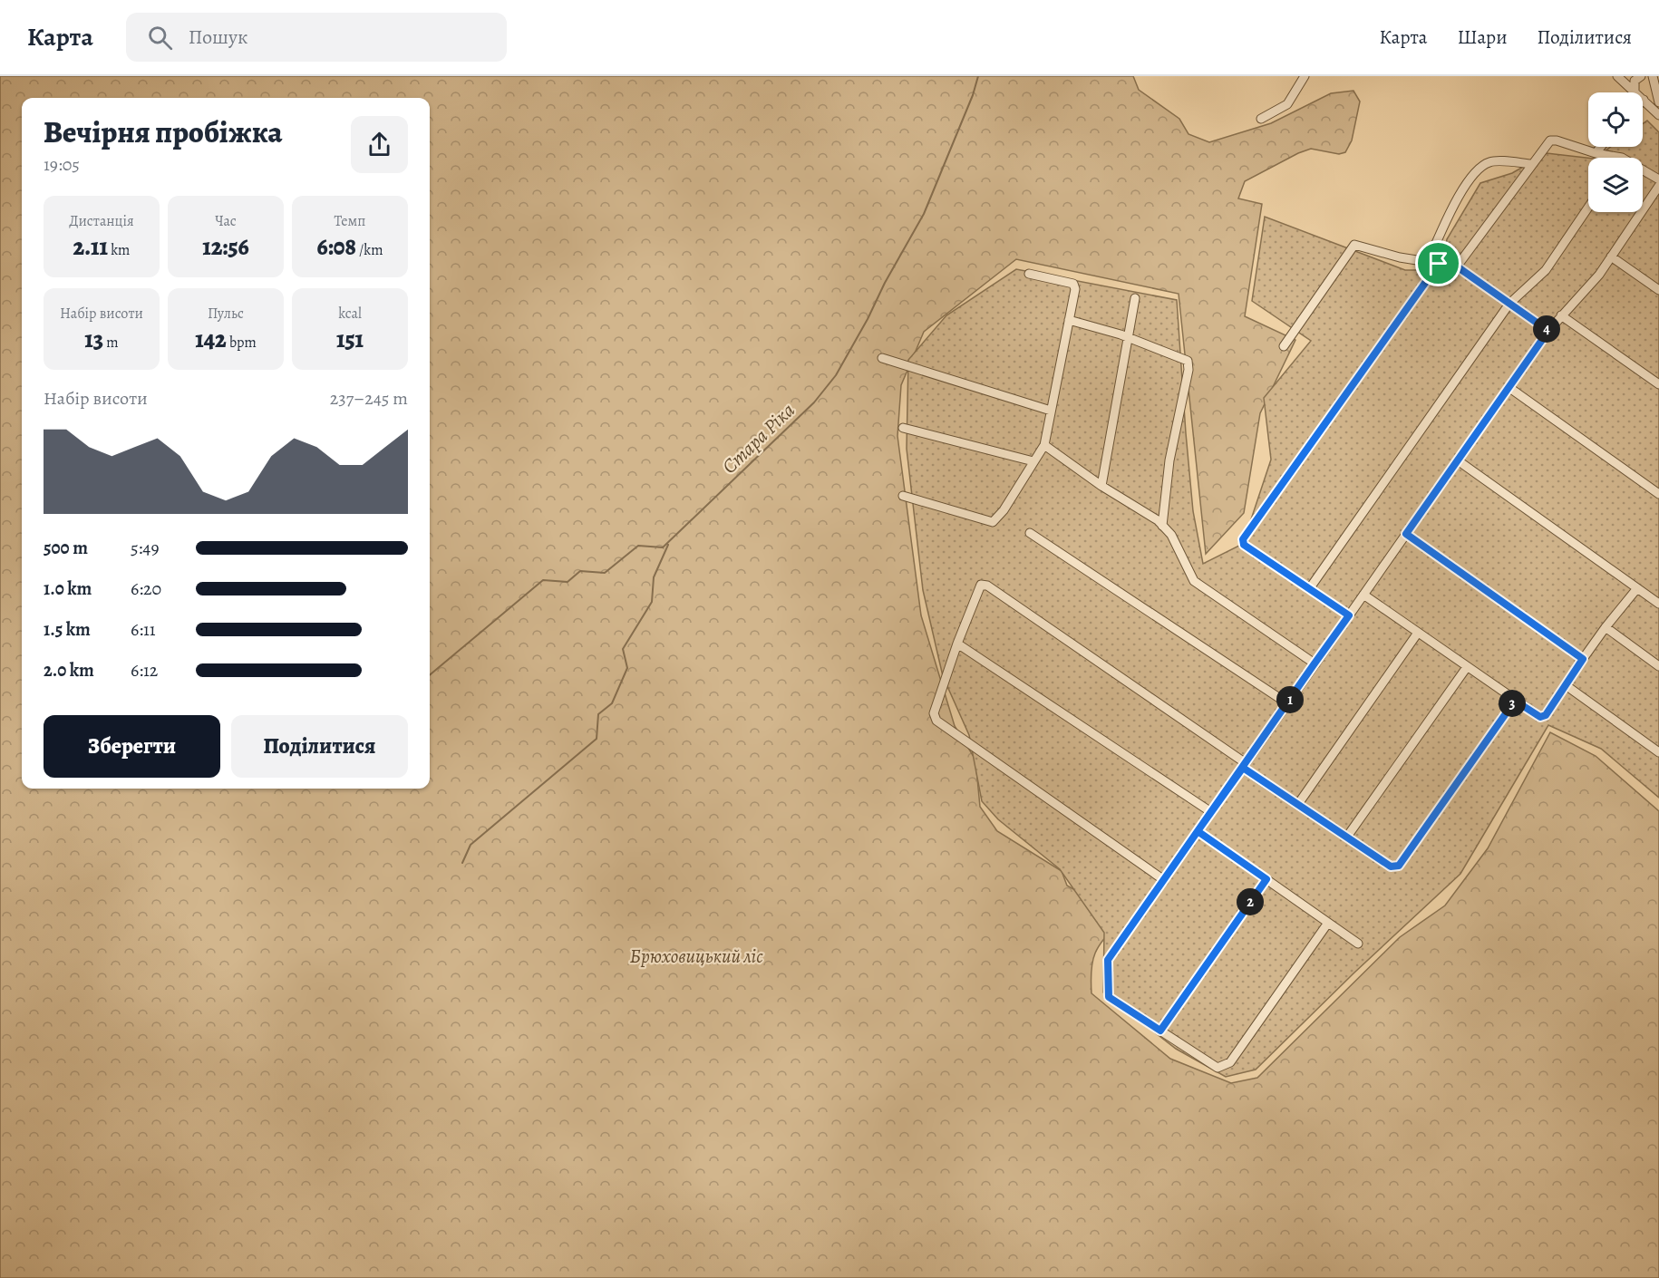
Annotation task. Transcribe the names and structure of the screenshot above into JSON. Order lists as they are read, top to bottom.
{
  "water": ["Стара Ріка"],
  "parks": ["Брюховицький ліс"],
  "page": {
    "header": "Карта",
    "search": "Пошук",
    "nav": ["Карта", "Шари", "Поділитися"],
    "heading": ["Вечірня пробіжка", "19:05"],
    "stats": [
      ["Дистанція", "2.11 km"],
      ["Час", "12:56"],
      ["Темп", "6:08 /km"],
      ["Набір висоти", "13 m"],
      ["Пульс", "142 bpm"],
      ["kcal", "151"]
    ],
    "pins": [
      "4",
      "1",
      "3",
      "2"
    ],
    "chart": ["Набір висоти", "237–245 m"],
    "list": [
      {
        "name": "500 m",
        "note": "5:49"
      },
      {
        "name": "1.0 km",
        "note": "6:20"
      },
      {
        "name": "1.5 km",
        "note": "6:11"
      },
      {
        "name": "2.0 km",
        "note": "6:12"
      }
    ],
    "buttons": ["Зберегти", "Поділитися"]
  }
}
